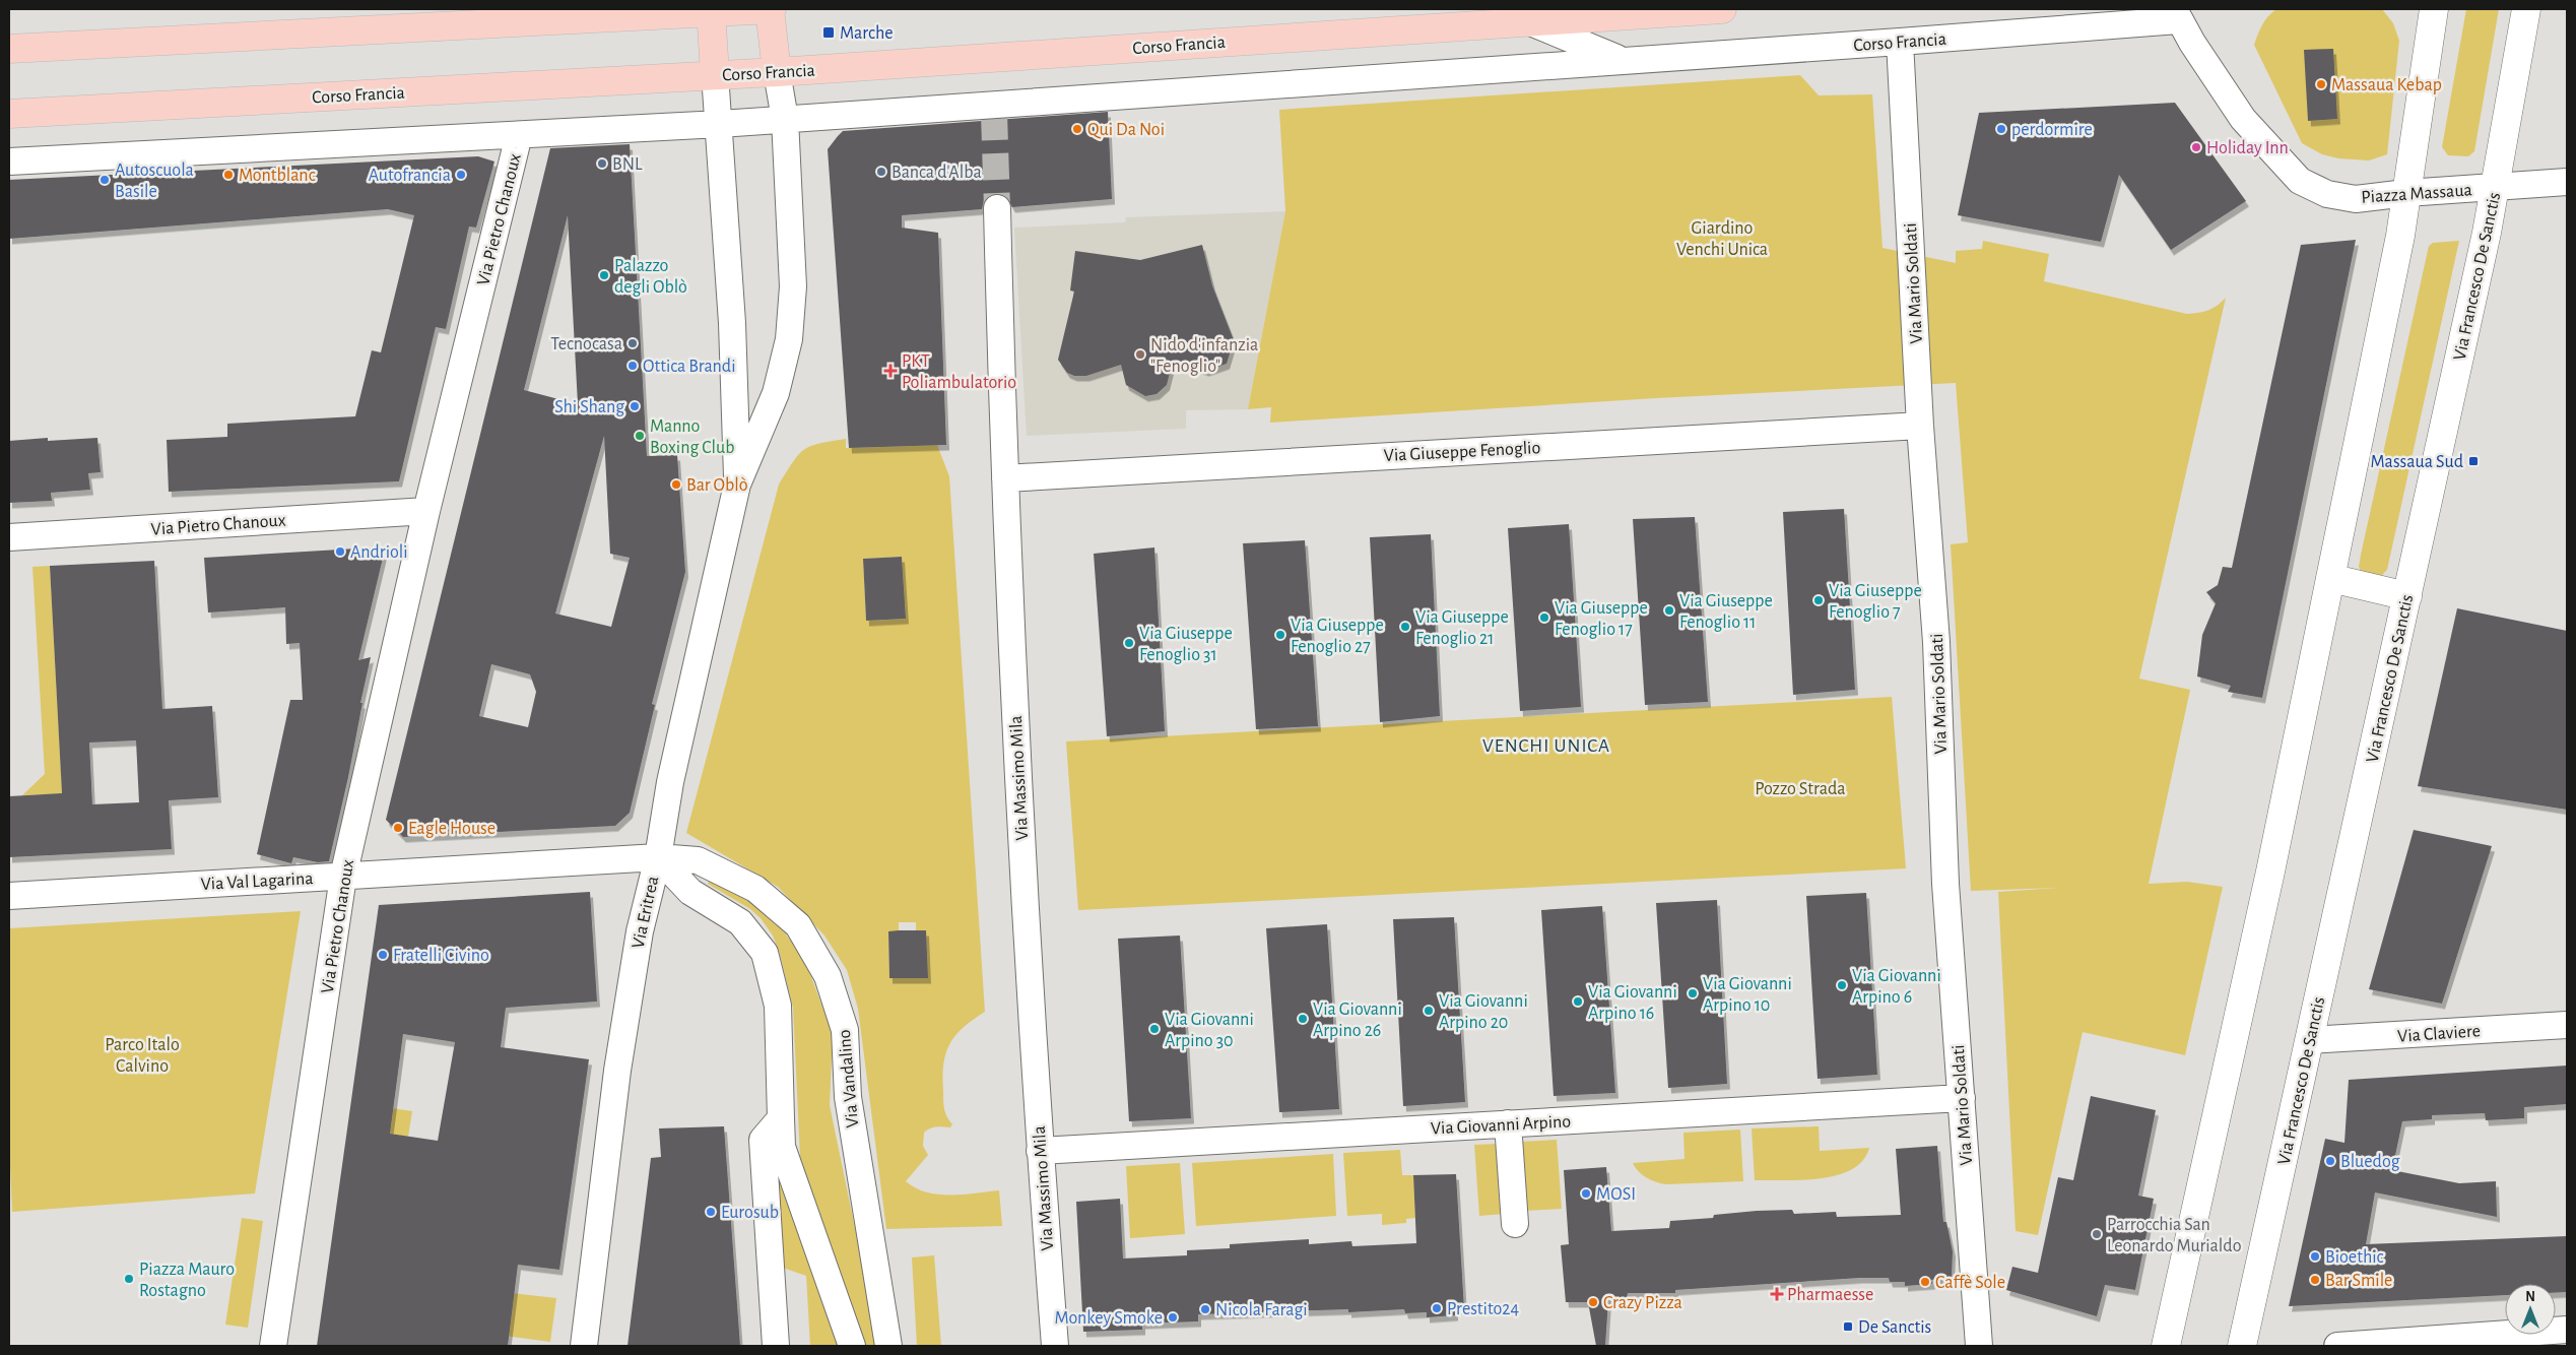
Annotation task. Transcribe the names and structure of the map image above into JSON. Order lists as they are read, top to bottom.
{
  "streets": {
    "main road": ["Corso Francia", "Via Francesco De Sanctis"],
    "street": [
      "Piazza Massaua",
      "Via Pietro Chanoux",
      "Via Mario Soldati",
      "Via Giuseppe Fenoglio",
      "Via Massimo Mila",
      "Via Val Lagarina",
      "Via Eritrea",
      "Via Claviere",
      "Via Vandalino",
      "Via Giovanni Arpino"
    ]
  },
  "crossings": [
    ["Corso Francia", "Piazza Massaua"],
    ["Corso Francia", "Via Pietro Chanoux"],
    ["Corso Francia", "Via Mario Soldati"],
    ["Piazza Massaua", "Via Francesco De Sanctis"],
    ["Via Pietro Chanoux", "Via Val Lagarina"],
    ["Via Francesco De Sanctis", "Via Claviere"],
    ["Via Mario Soldati", "Via Giuseppe Fenoglio"],
    ["Via Mario Soldati", "Via Giovanni Arpino"],
    ["Via Giuseppe Fenoglio", "Via Massimo Mila"],
    ["Via Massimo Mila", "Via Giovanni Arpino"],
    ["Via Val Lagarina", "Via Eritrea"],
    ["Via Val Lagarina", "Via Vandalino"],
    ["Via Eritrea", "Via Vandalino"]
  ],
  "districts": ["VENCHI UNICA"],
  "parks": ["Giardino Venchi Unica", "Pozzo Strada", "Parco Italo Calvino"],
  "places": {
    "transit": ["Marche", "Massaua Sud", "De Sanctis"],
    "other": [
      "Massaua Kebap",
      "Qui Da Noi",
      "perdormire",
      "Holiday Inn",
      "BNL",
      "Banca d'Alba",
      "Montblanc",
      "Autofrancia",
      "Autoscuola Basile",
      "Palazzo degli Oblò",
      "Tecnocasa",
      "Nido d'infanzia \"Fenoglio\"",
      "Ottica Brandi",
      "Shi Shang",
      "Manno Boxing Club",
      "Bar Oblò",
      "Andrioli",
      "Via Giuseppe Fenoglio 7",
      "Via Giuseppe Fenoglio 11",
      "Via Giuseppe Fenoglio 17",
      "Via Giuseppe Fenoglio 21",
      "Via Giuseppe Fenoglio 27",
      "Via Giuseppe Fenoglio 31",
      "Eagle House",
      "Fratelli Civino",
      "Via Giovanni Arpino 6",
      "Via Giovanni Arpino 10",
      "Via Giovanni Arpino 16",
      "Via Giovanni Arpino 20",
      "Via Giovanni Arpino 26",
      "Via Giovanni Arpino 30",
      "Bluedog",
      "MOSI",
      "Eurosub",
      "Parrocchia San Leonardo Murialdo",
      "Bioethic",
      "Piazza Mauro Rostagno",
      "Bar Smile",
      "Caffè Sole",
      "Crazy Pizza",
      "Prestito24",
      "Nicola Faragi",
      "Monkey Smoke"
    ],
    "health": ["PKT Poliambulatorio", "Pharmaesse"]
  },
  "north": "top"
}
